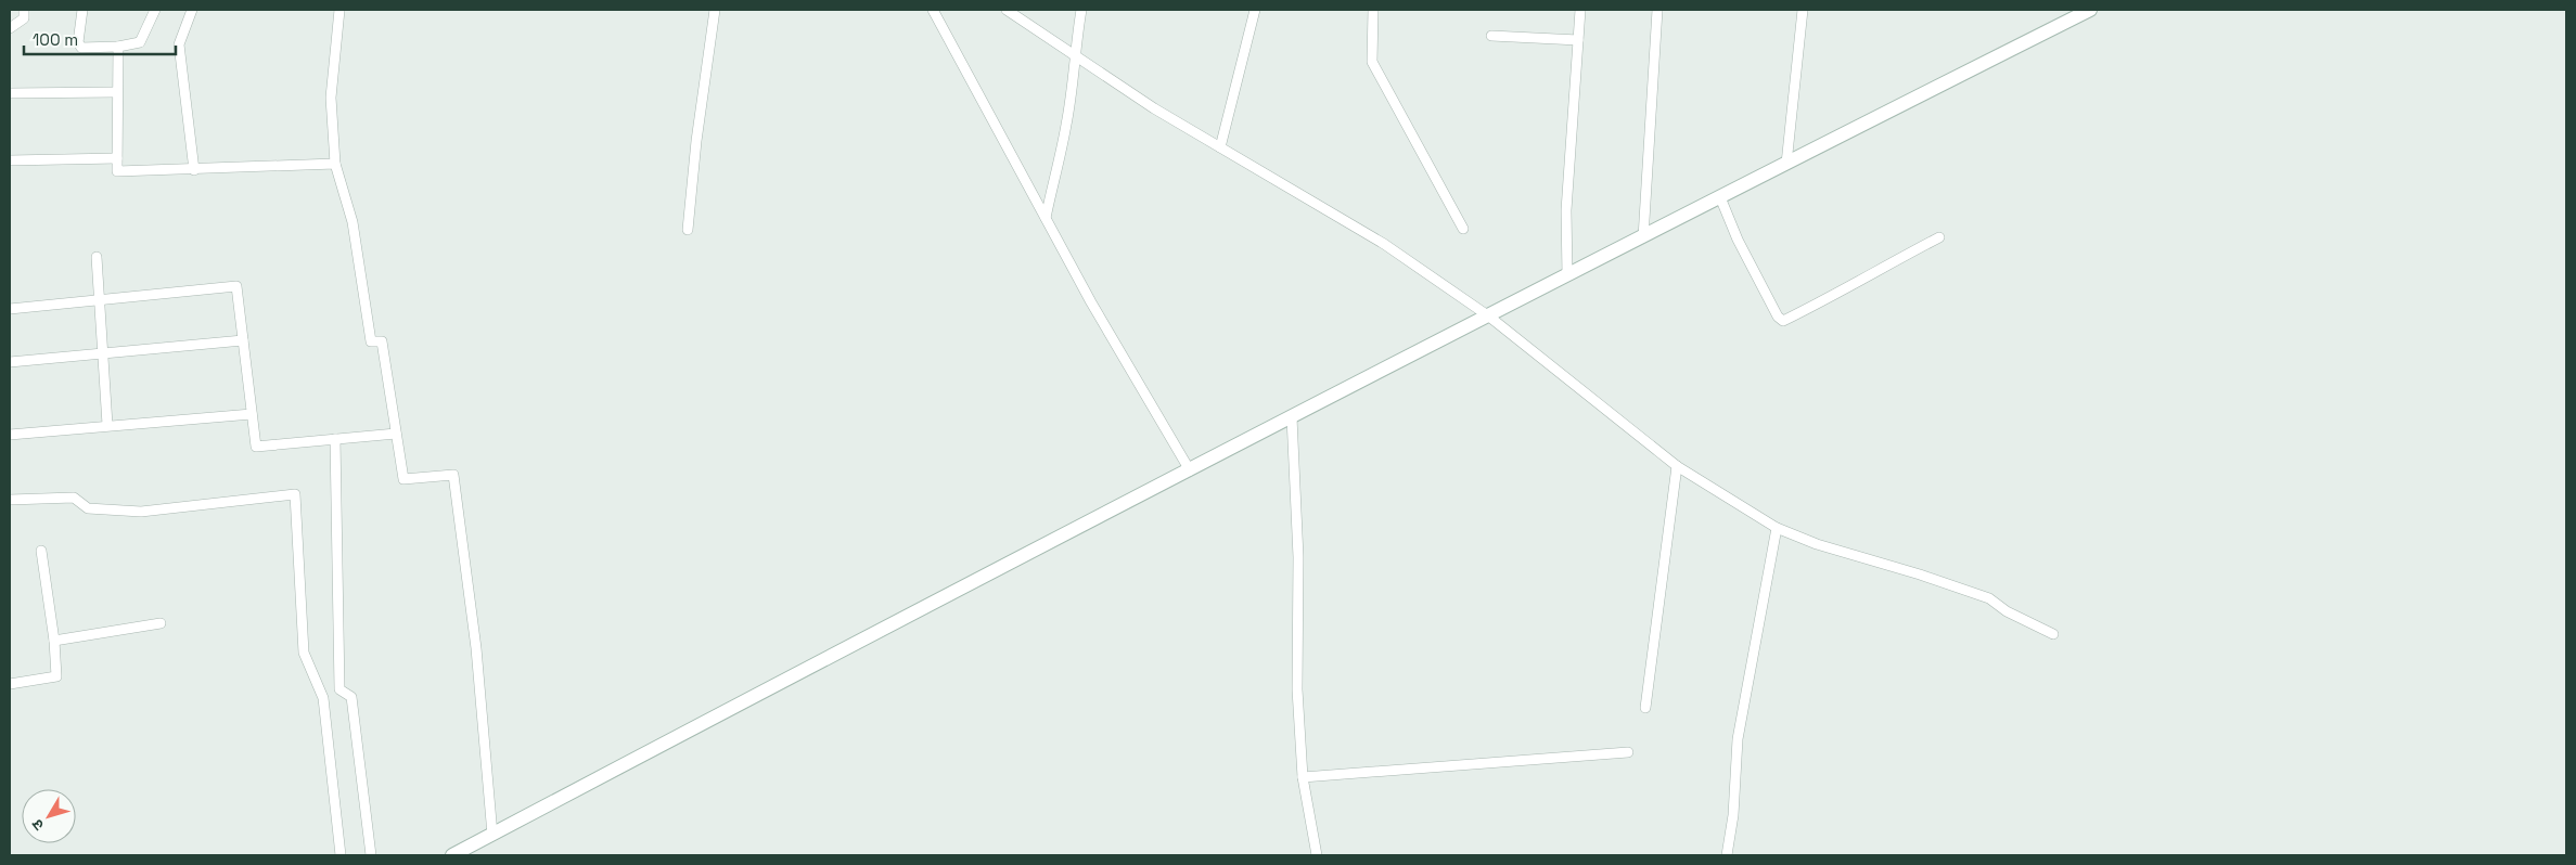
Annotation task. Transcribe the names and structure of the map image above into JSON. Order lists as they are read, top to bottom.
{
  "scale_bar": "100 m",
  "north": "bottom left"
}
